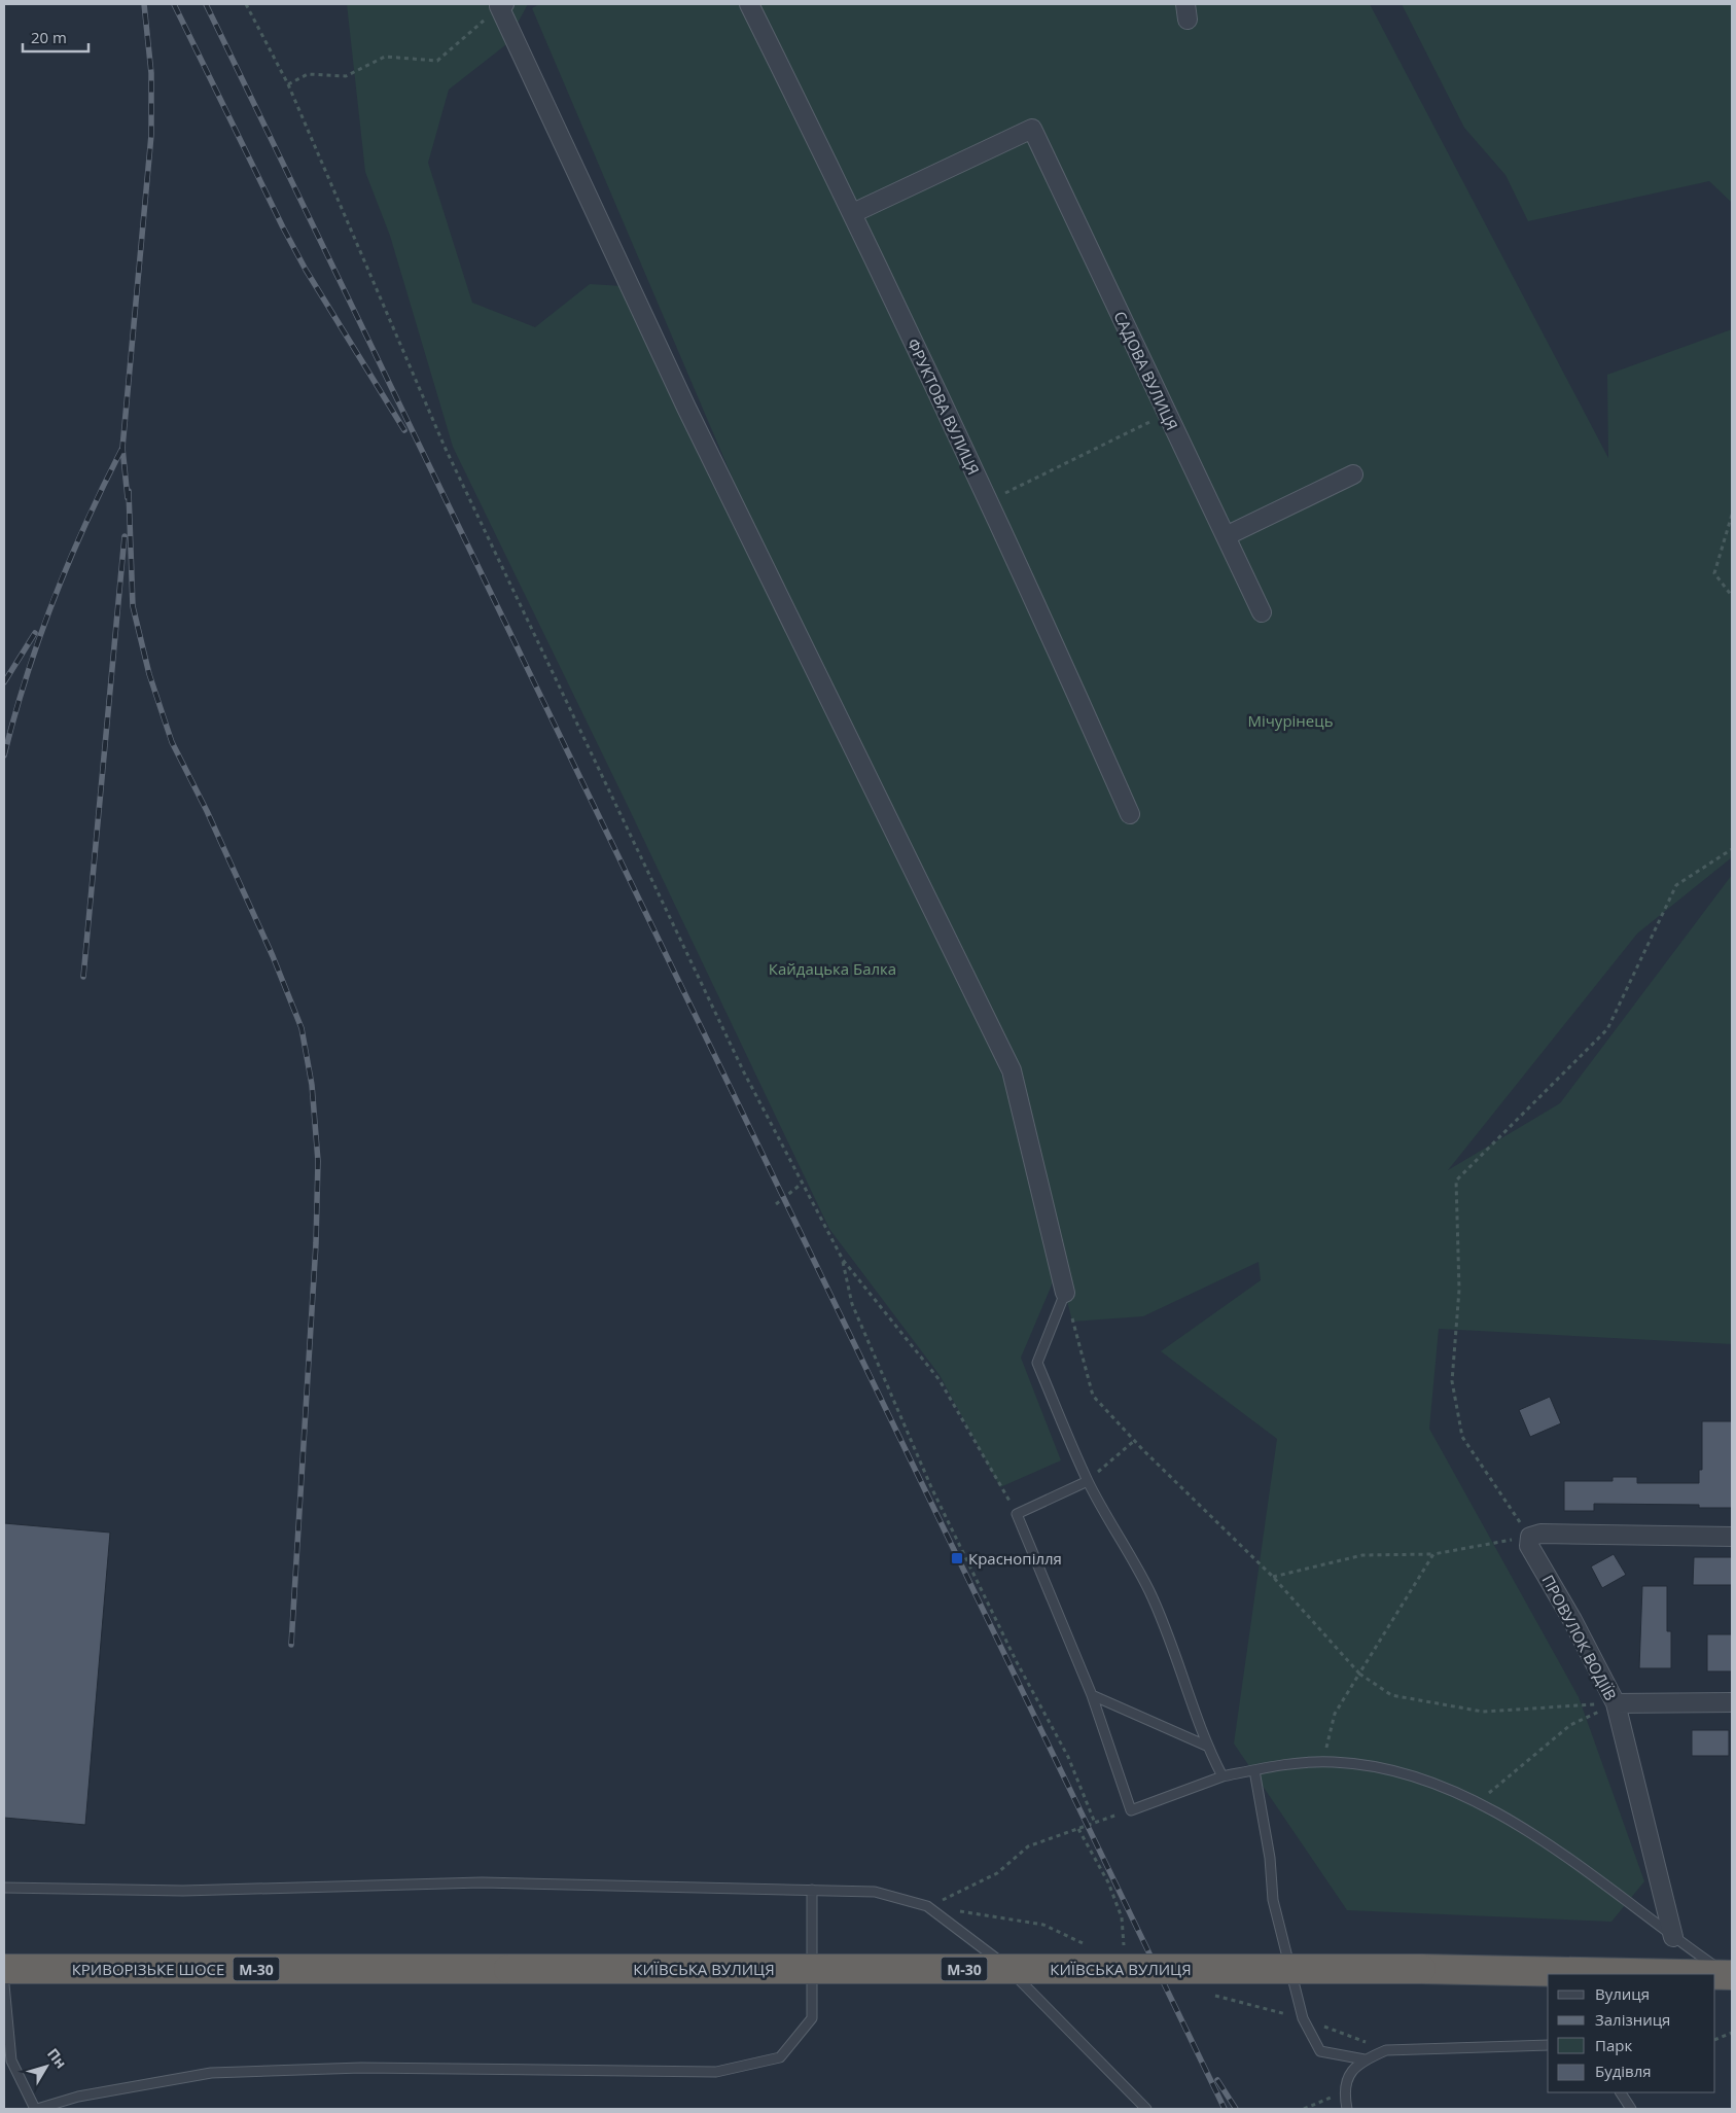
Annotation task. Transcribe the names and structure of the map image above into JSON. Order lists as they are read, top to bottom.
{
  "streets": {
    "highway": ["КРИВОРІЗЬКЕ ШОСЕ", "М-30", "КИЇВСЬКА ВУЛИЦЯ"],
    "street": ["САДОВА ВУЛИЦЯ", "ФРУКТОВА ВУЛИЦЯ", "ПРОВУЛОК ВОДІЇВ"]
  },
  "crossings": [
    ["САДОВА ВУЛИЦЯ", "ФРУКТОВА ВУЛИЦЯ"],
    ["КРИВОРІЗЬКЕ ШОСЕ", "КИЇВСЬКА ВУЛИЦЯ"]
  ],
  "parks": ["Мічурінець", "Кайдацька Балка"],
  "places": {
    "transit": ["Краснопілля"]
  },
  "legend": [
    "Вулиця",
    "Залізниця",
    "Парк",
    "Будівля"
  ],
  "scale_bar": "20 m",
  "north": "top right"
}
